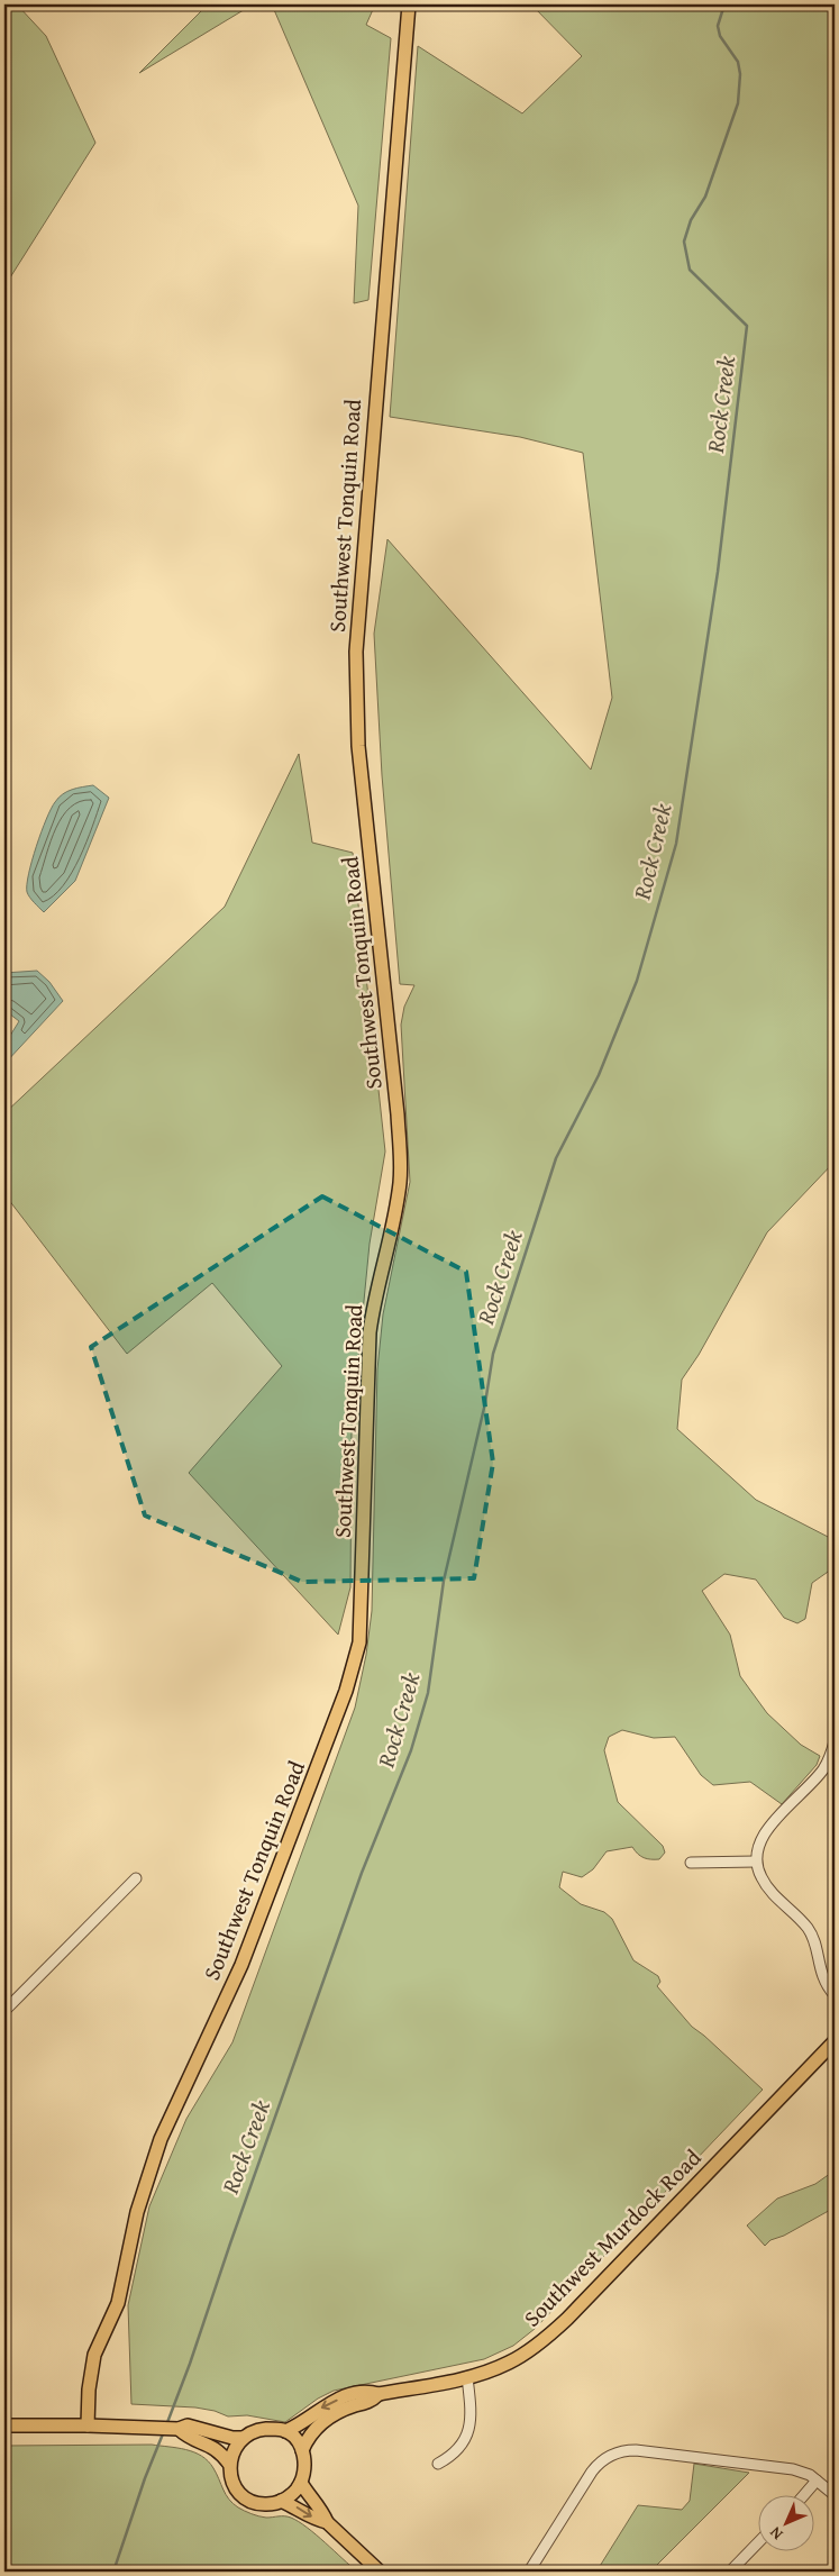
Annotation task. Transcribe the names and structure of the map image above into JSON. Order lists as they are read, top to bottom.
{
  "streets": {
    "main road": ["Southwest Tonquin Road", "Southwest Murdock Road"]
  },
  "water": ["Rock Creek"],
  "north": "bottom left"
}
